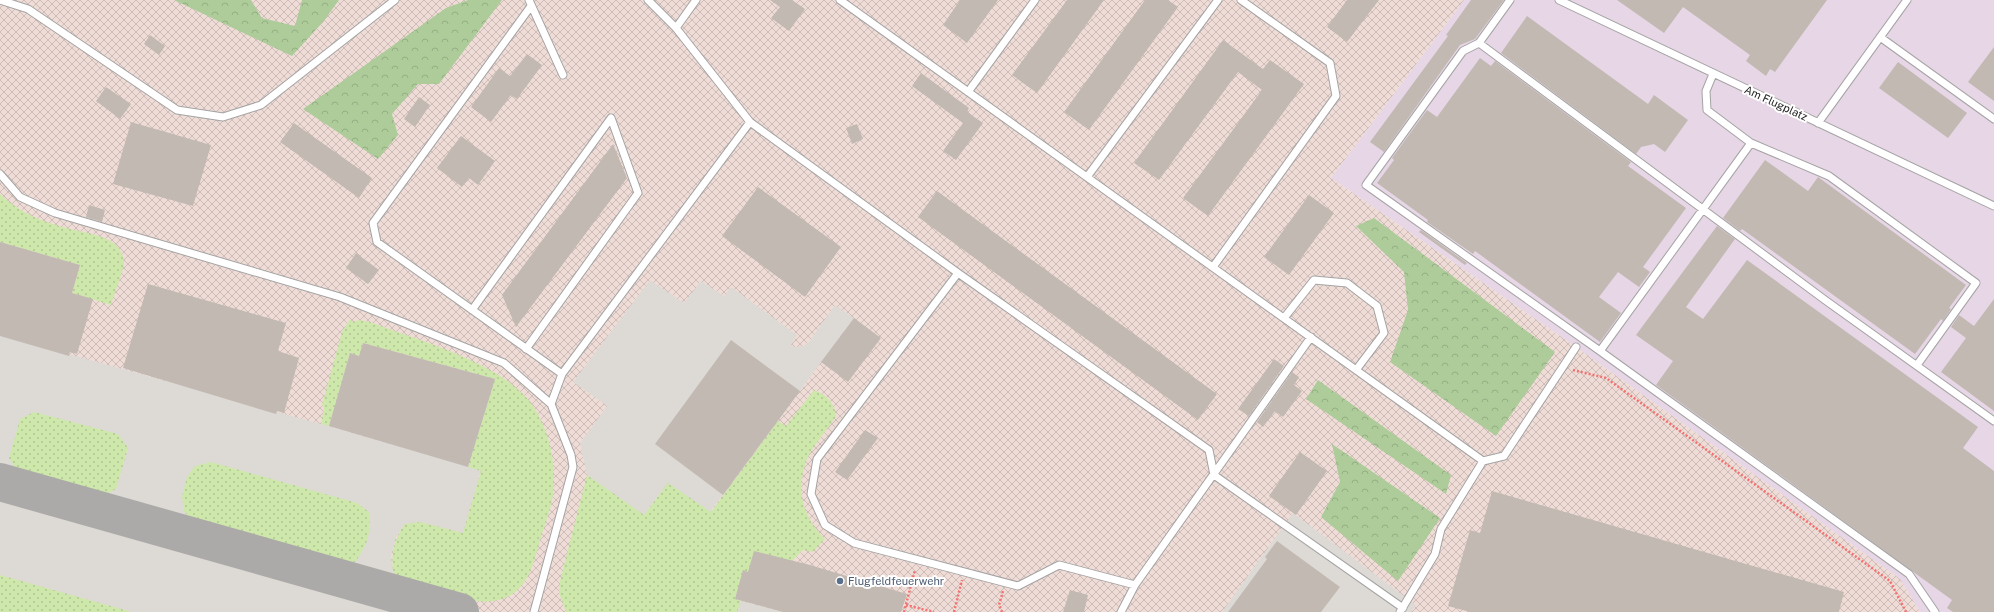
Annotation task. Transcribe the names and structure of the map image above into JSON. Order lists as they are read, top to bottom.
{
  "streets": {
    "lane": ["Am Flugplatz"]
  },
  "places": ["Flugfeldfeuerwehr"]
}
